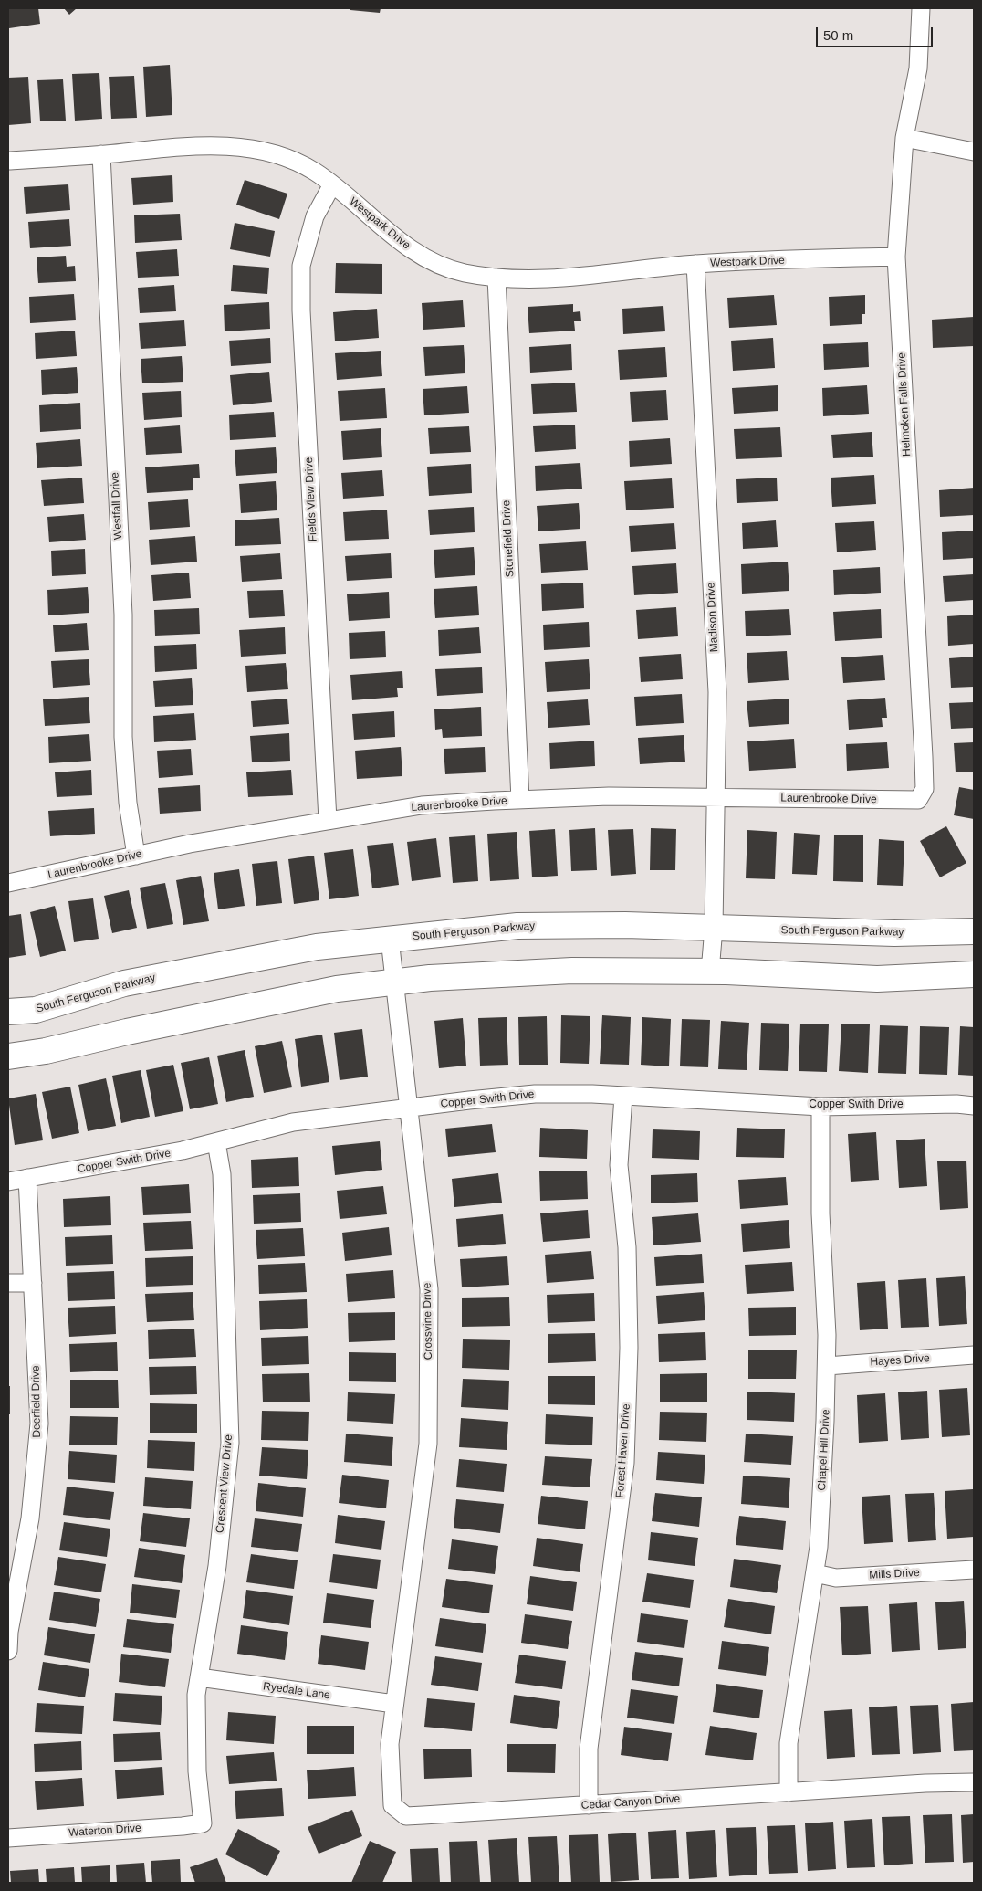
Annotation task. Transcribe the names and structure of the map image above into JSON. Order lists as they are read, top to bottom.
{
  "streets": {
    "street": [
      "Westpark Drive",
      "Helmoken Falls Drive",
      "Fields View Drive",
      "Westfall Drive",
      "Stonefield Drive",
      "Madison Drive",
      "Laurenbrooke Drive",
      "South Ferguson Parkway",
      "Copper Swith Drive",
      "Crossvine Drive",
      "Hayes Drive",
      "Deerfield Drive",
      "Chapel Hill Drive",
      "Forest Haven Drive",
      "Crescent View Drive",
      "Mills Drive",
      "Ryedale Lane",
      "Cedar Canyon Drive",
      "Waterton Drive"
    ]
  },
  "crossings": [
    ["Westpark Drive", "Helmoken Falls Drive"],
    ["Westpark Drive", "Fields View Drive"],
    ["Westpark Drive", "Westfall Drive"],
    ["Westpark Drive", "Stonefield Drive"],
    ["Westpark Drive", "Madison Drive"],
    ["Helmoken Falls Drive", "Laurenbrooke Drive"],
    ["Fields View Drive", "Laurenbrooke Drive"],
    ["Westfall Drive", "Laurenbrooke Drive"],
    ["Stonefield Drive", "Laurenbrooke Drive"],
    ["Madison Drive", "Laurenbrooke Drive"],
    ["Madison Drive", "South Ferguson Parkway"],
    ["South Ferguson Parkway", "Crossvine Drive"],
    ["Copper Swith Drive", "Crossvine Drive"],
    ["Copper Swith Drive", "Deerfield Drive"],
    ["Copper Swith Drive", "Chapel Hill Drive"],
    ["Copper Swith Drive", "Forest Haven Drive"],
    ["Copper Swith Drive", "Crescent View Drive"],
    ["Crossvine Drive", "Ryedale Lane"],
    ["Crossvine Drive", "Cedar Canyon Drive"],
    ["Hayes Drive", "Chapel Hill Drive"],
    ["Chapel Hill Drive", "Mills Drive"],
    ["Chapel Hill Drive", "Cedar Canyon Drive"],
    ["Forest Haven Drive", "Cedar Canyon Drive"],
    ["Crescent View Drive", "Ryedale Lane"],
    ["Crescent View Drive", "Waterton Drive"],
    ["Ryedale Lane", "Cedar Canyon Drive"]
  ],
  "scale_bar": "50 m"
}
